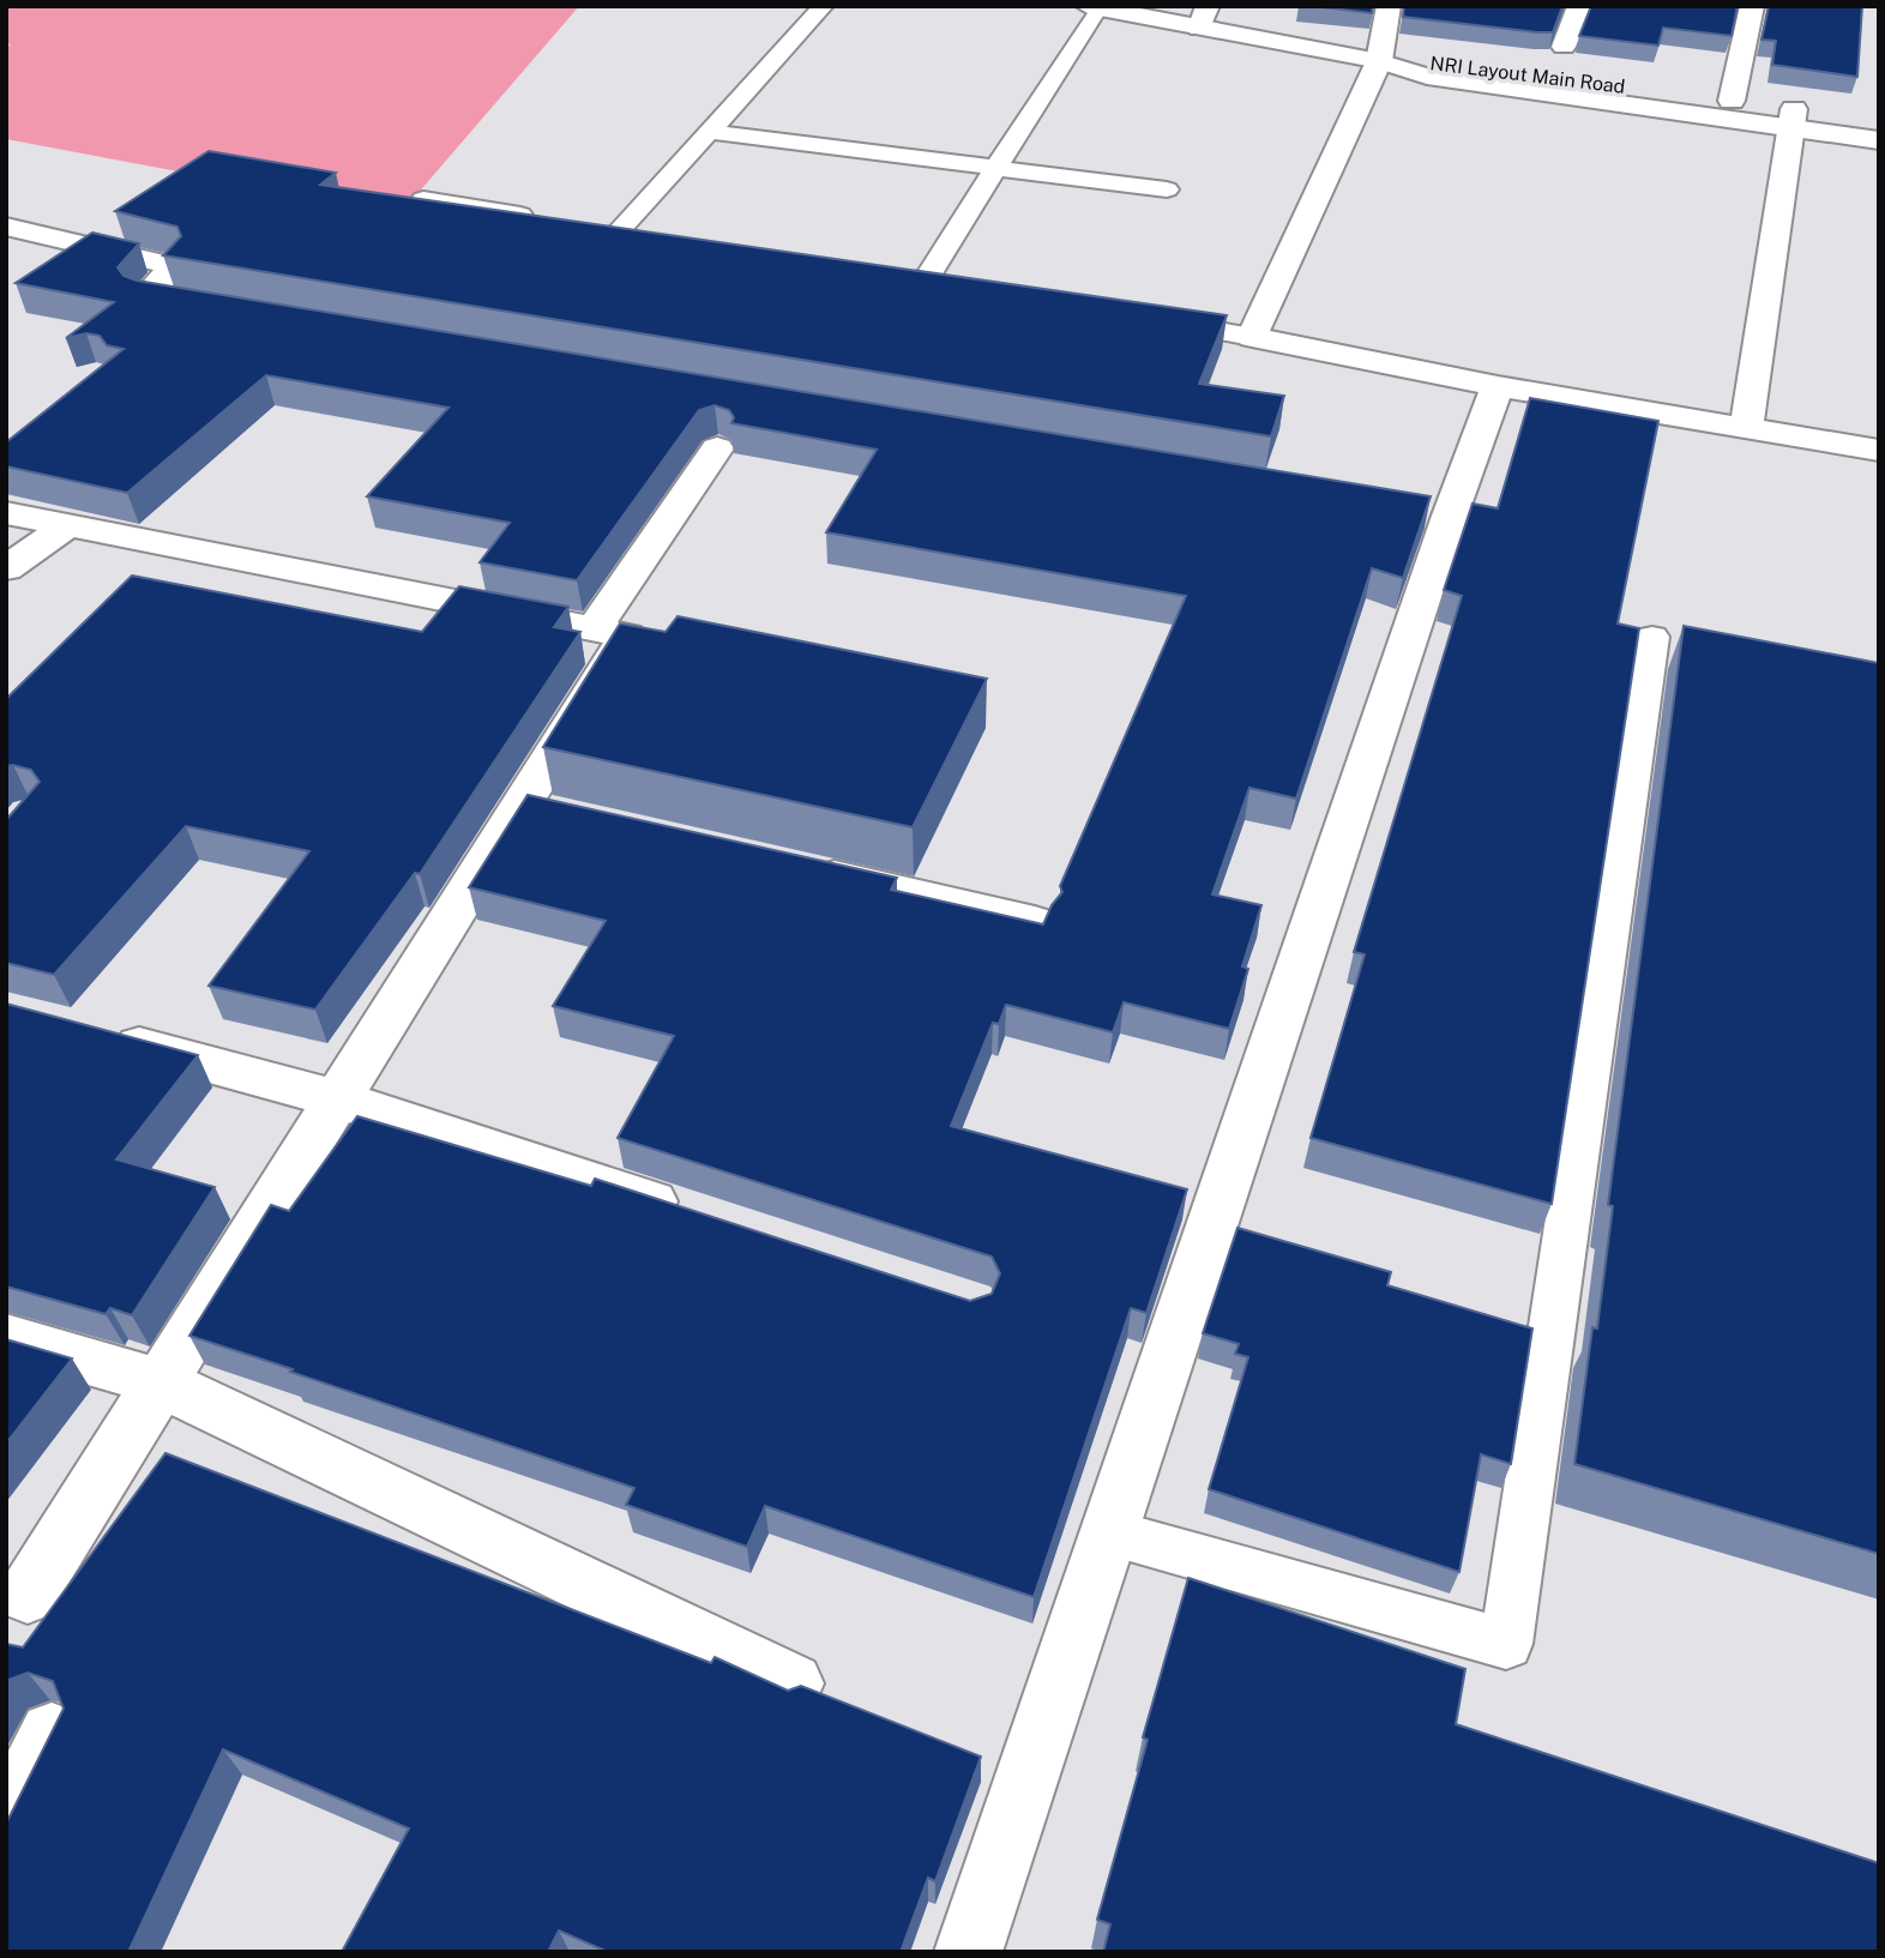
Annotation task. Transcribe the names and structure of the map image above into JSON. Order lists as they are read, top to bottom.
{
  "streets": {
    "street": ["NRI Layout Main Road"]
  }
}
